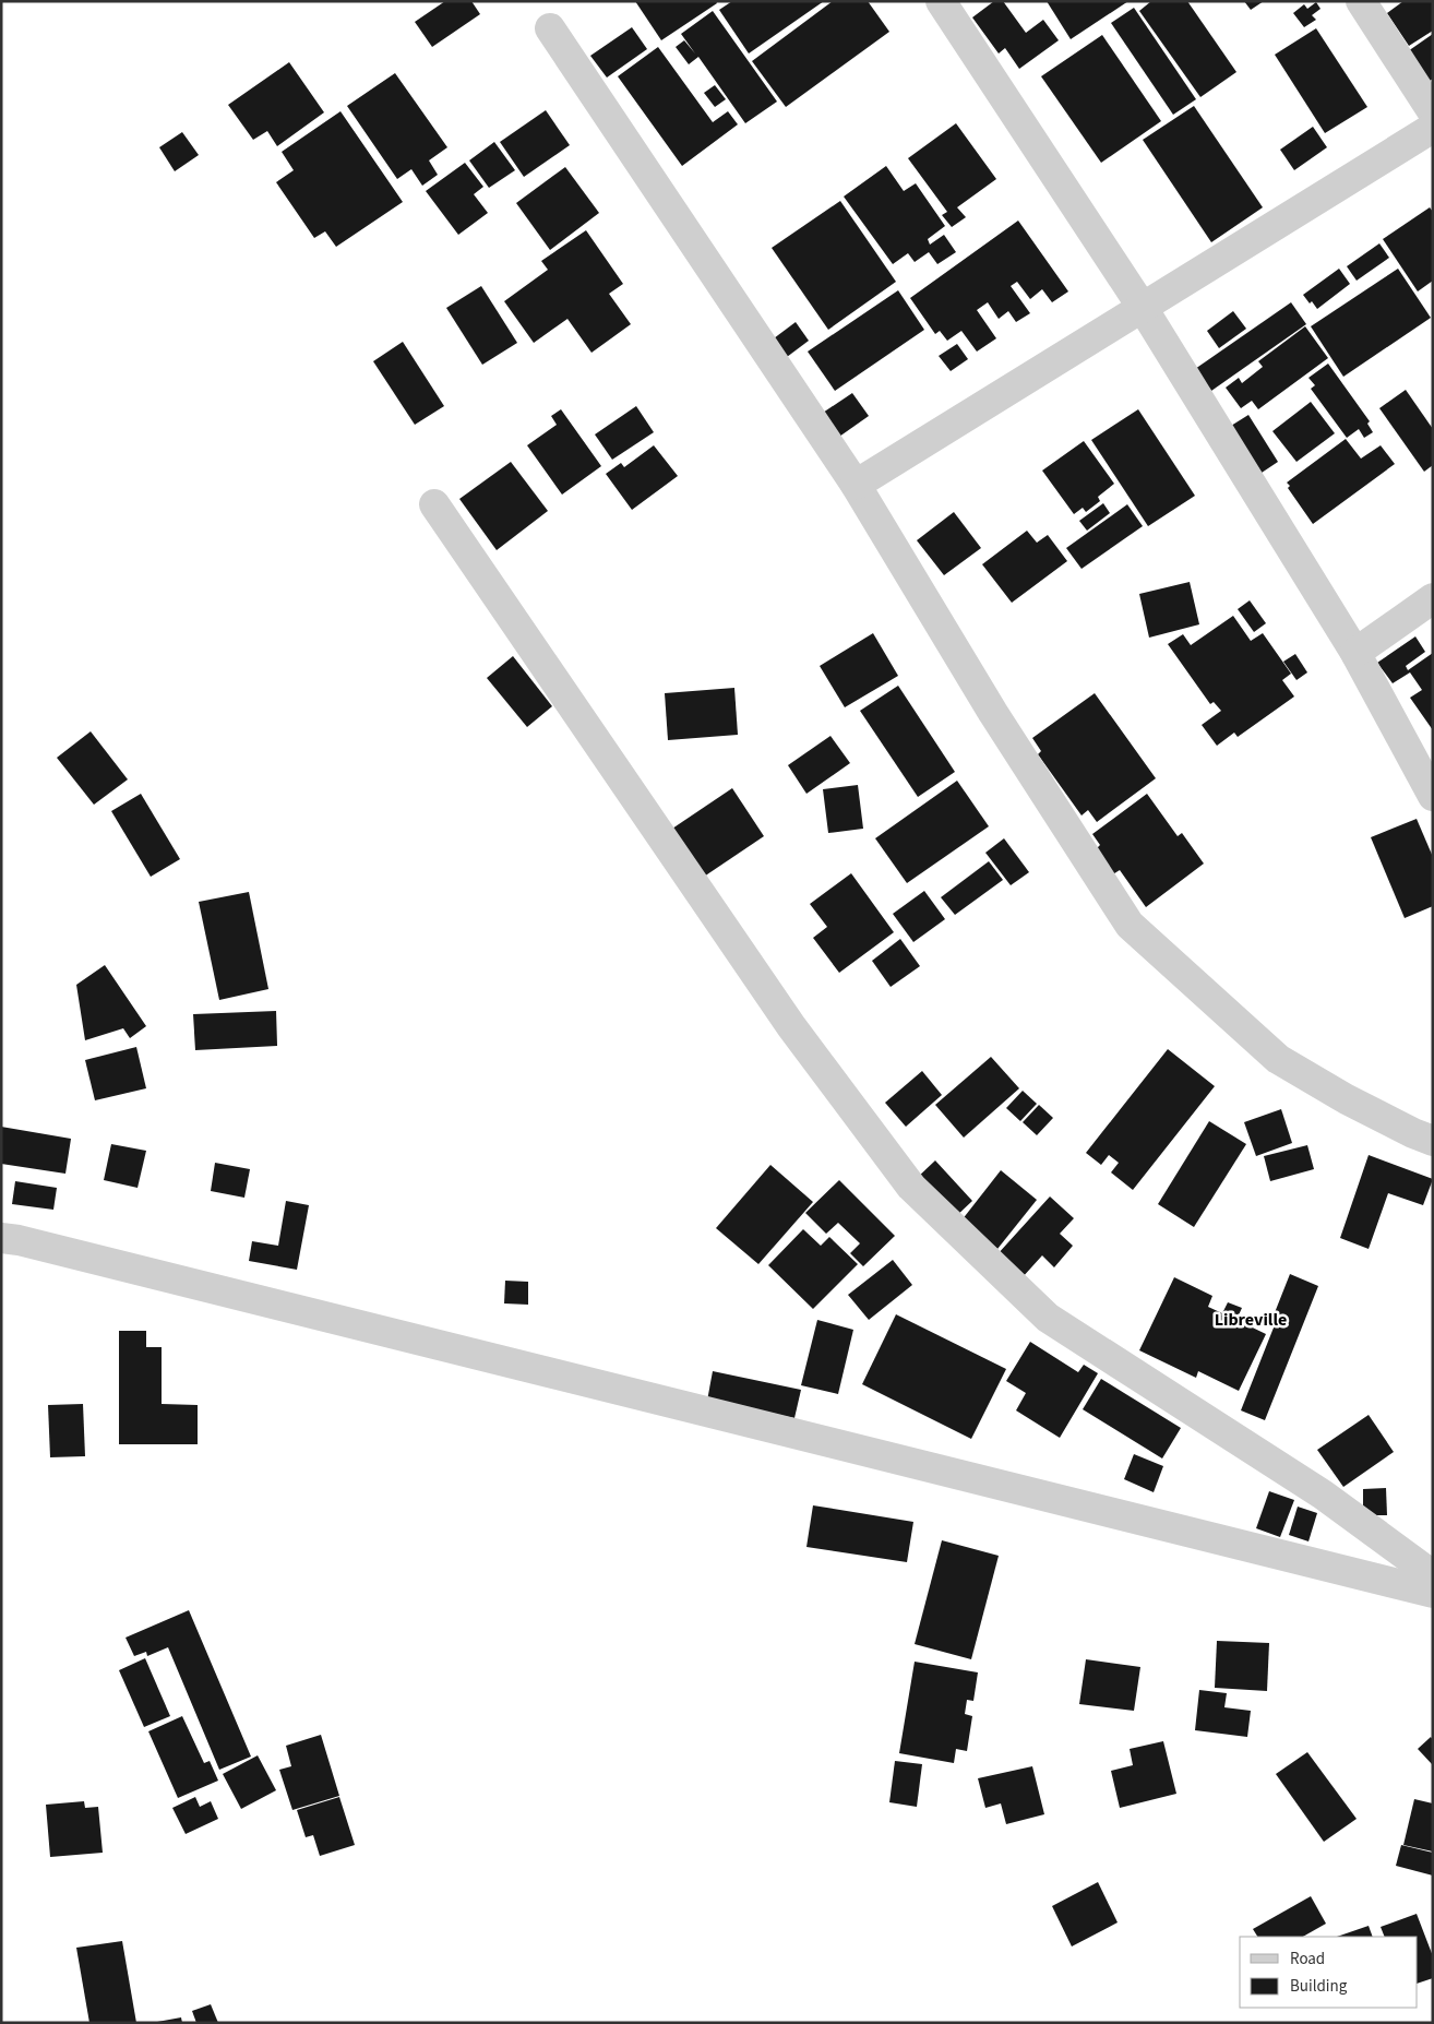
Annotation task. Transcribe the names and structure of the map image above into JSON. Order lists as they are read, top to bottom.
{
  "districts": ["Libreville"],
  "legend": ["Road", "Building"]
}
